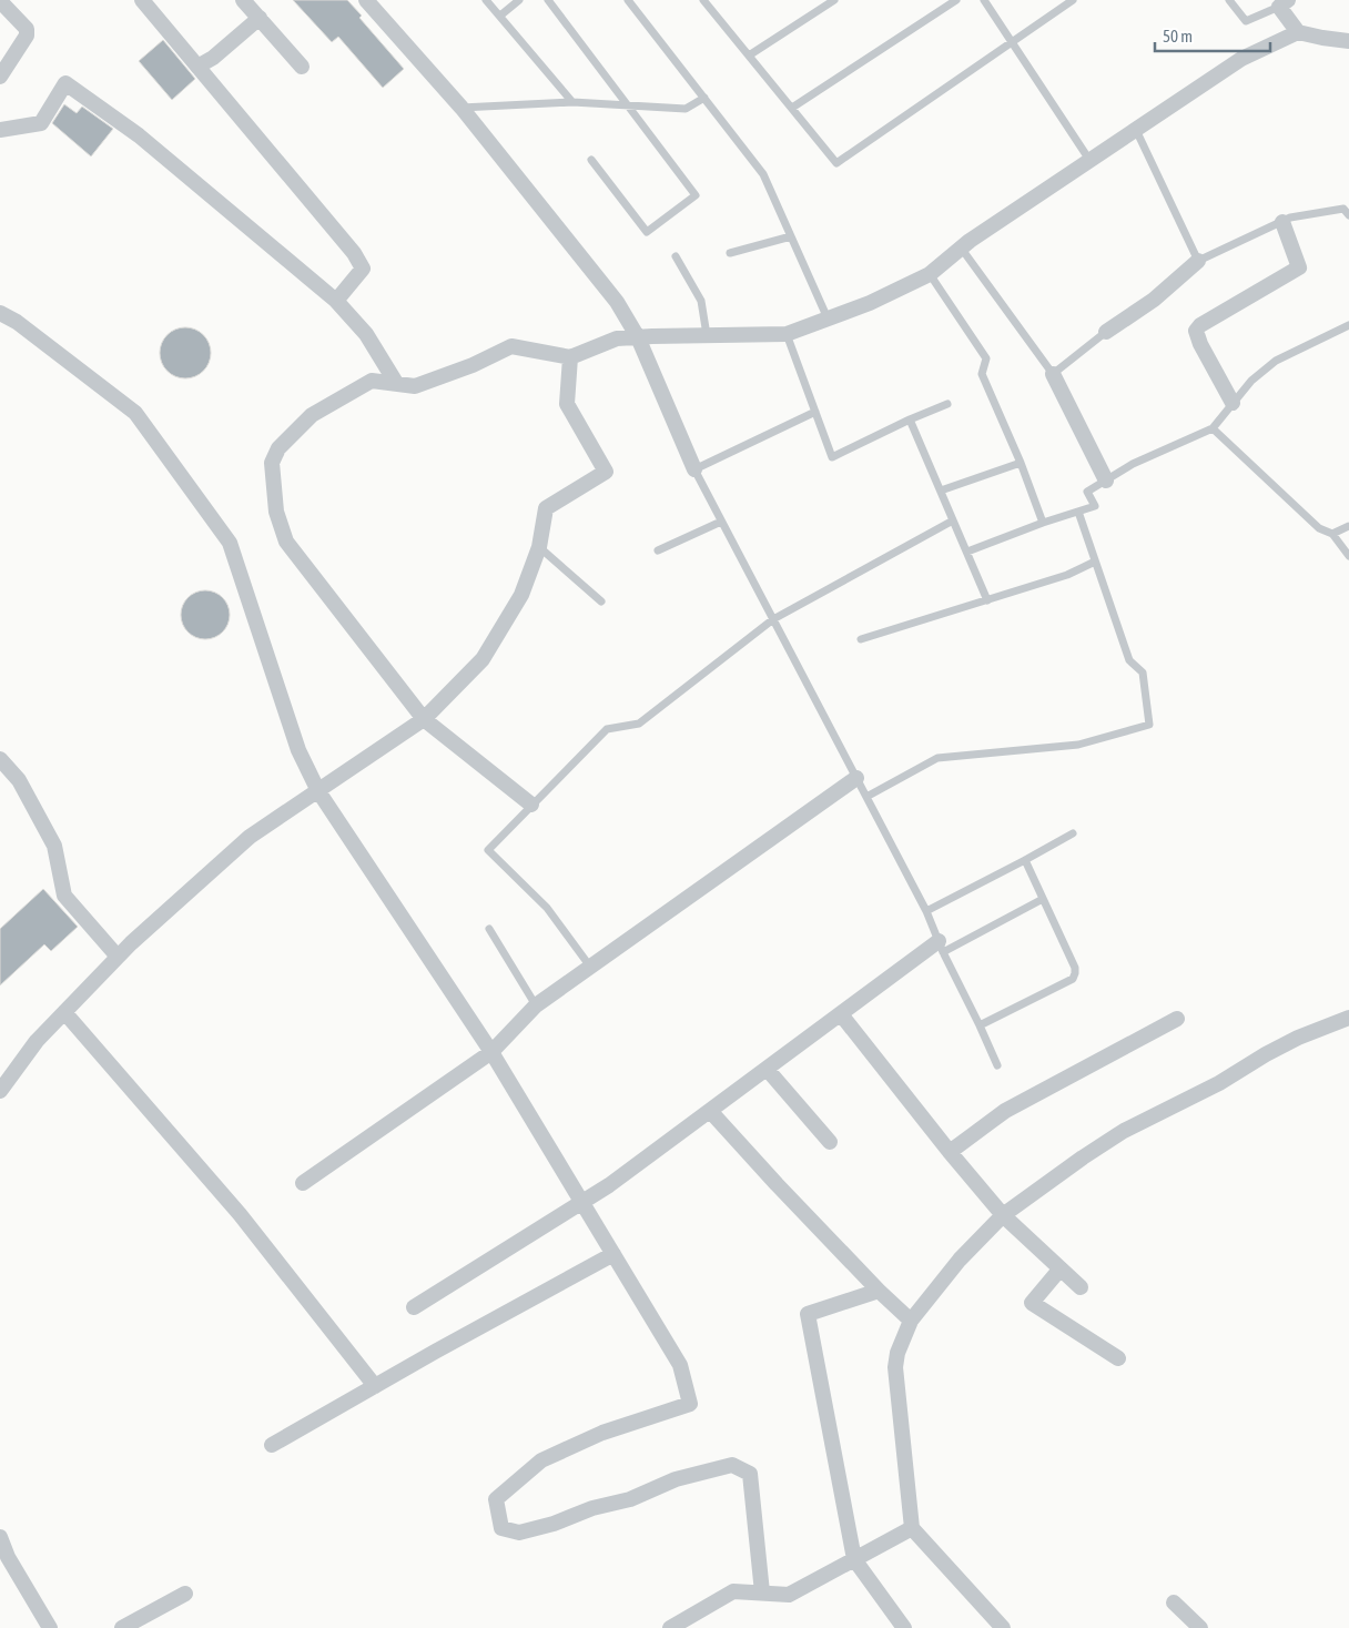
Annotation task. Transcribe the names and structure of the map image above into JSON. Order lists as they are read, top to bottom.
{
  "scale_bar": "50 m"
}
